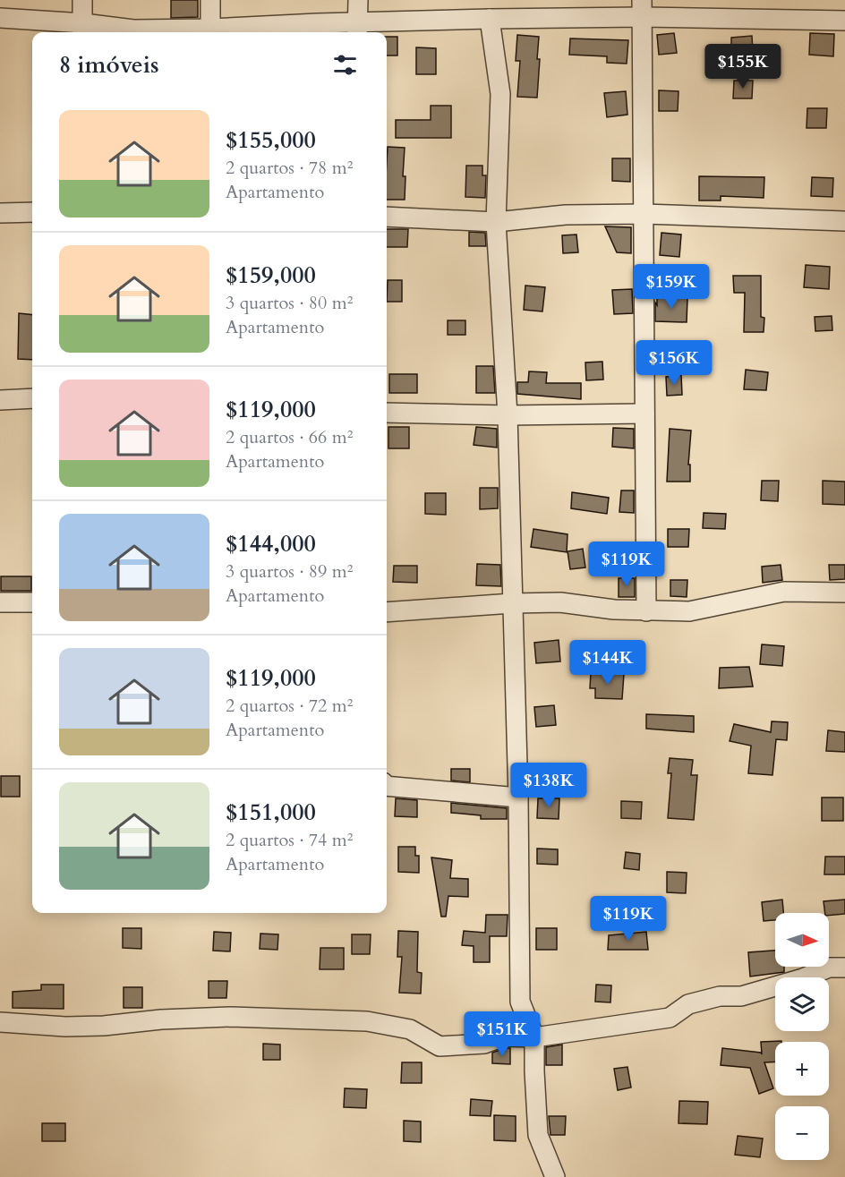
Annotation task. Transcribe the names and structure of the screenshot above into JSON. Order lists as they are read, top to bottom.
{
  "north": "right",
  "page": {
    "heading": "8 imóveis",
    "price": [
      "$155K",
      "$159K",
      "$156K",
      "$119K",
      "$144K",
      "$138K",
      "$119K",
      "$151K"
    ],
    "list": [
      {
        "name": "$155,000",
        "note": "2 quartos · 78 m² · Apartamento"
      },
      {
        "name": "$159,000",
        "note": "3 quartos · 80 m² · Apartamento"
      },
      {
        "name": "$119,000",
        "note": "2 quartos · 66 m² · Apartamento"
      },
      {
        "name": "$144,000",
        "note": "3 quartos · 89 m² · Apartamento"
      },
      {
        "name": "$119,000",
        "note": "2 quartos · 72 m² · Apartamento"
      },
      {
        "name": "$151,000",
        "note": "2 quartos · 74 m² · Apartamento"
      }
    ],
    "map_buttons": ["+", "−"]
  }
}
